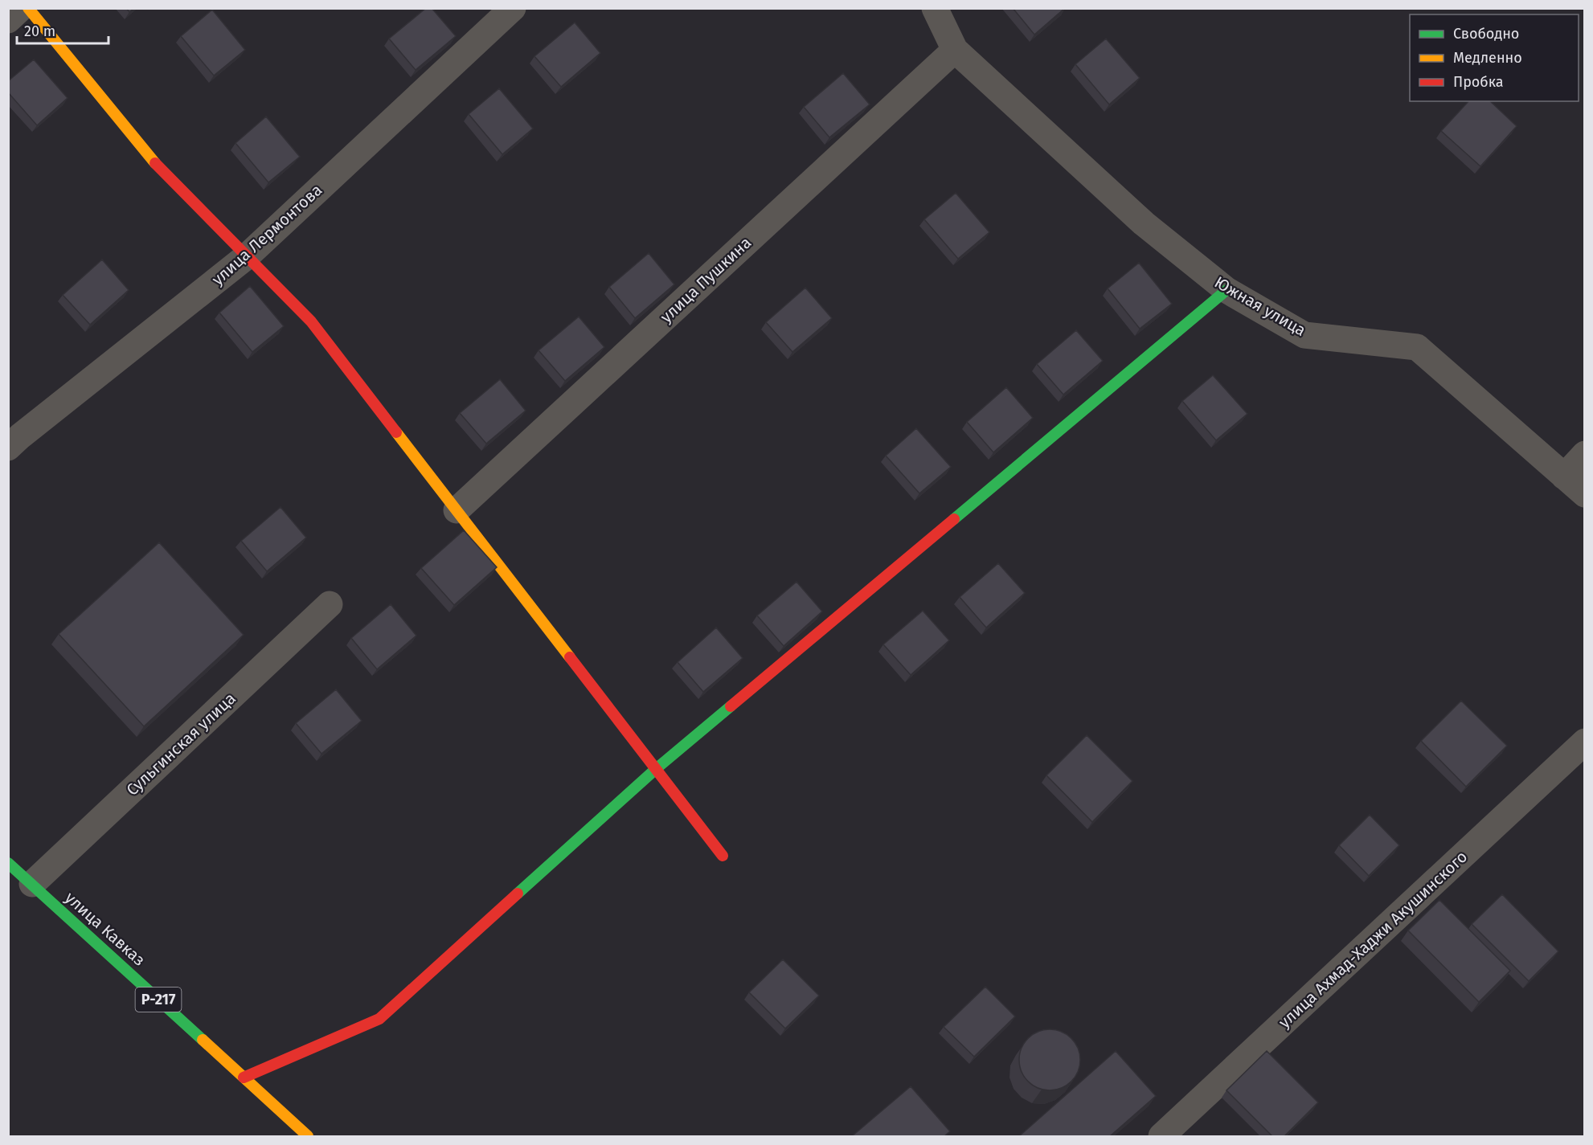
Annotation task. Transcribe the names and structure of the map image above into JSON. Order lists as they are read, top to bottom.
{
  "streets": {
    "main road": ["улица Кавказ", "Р-217"],
    "street": [
      "улица Лермонтова",
      "улица Пушкина",
      "Южная улица",
      "Сульгинская улица",
      "улица Ахмад-Хаджи Акушинского"
    ]
  },
  "crossings": [
    ["улица Пушкина", "Южная улица"],
    ["Сульгинская улица", "улица Кавказ"]
  ],
  "legend": ["Свободно", "Медленно", "Пробка"],
  "scale_bar": "20 m"
}
